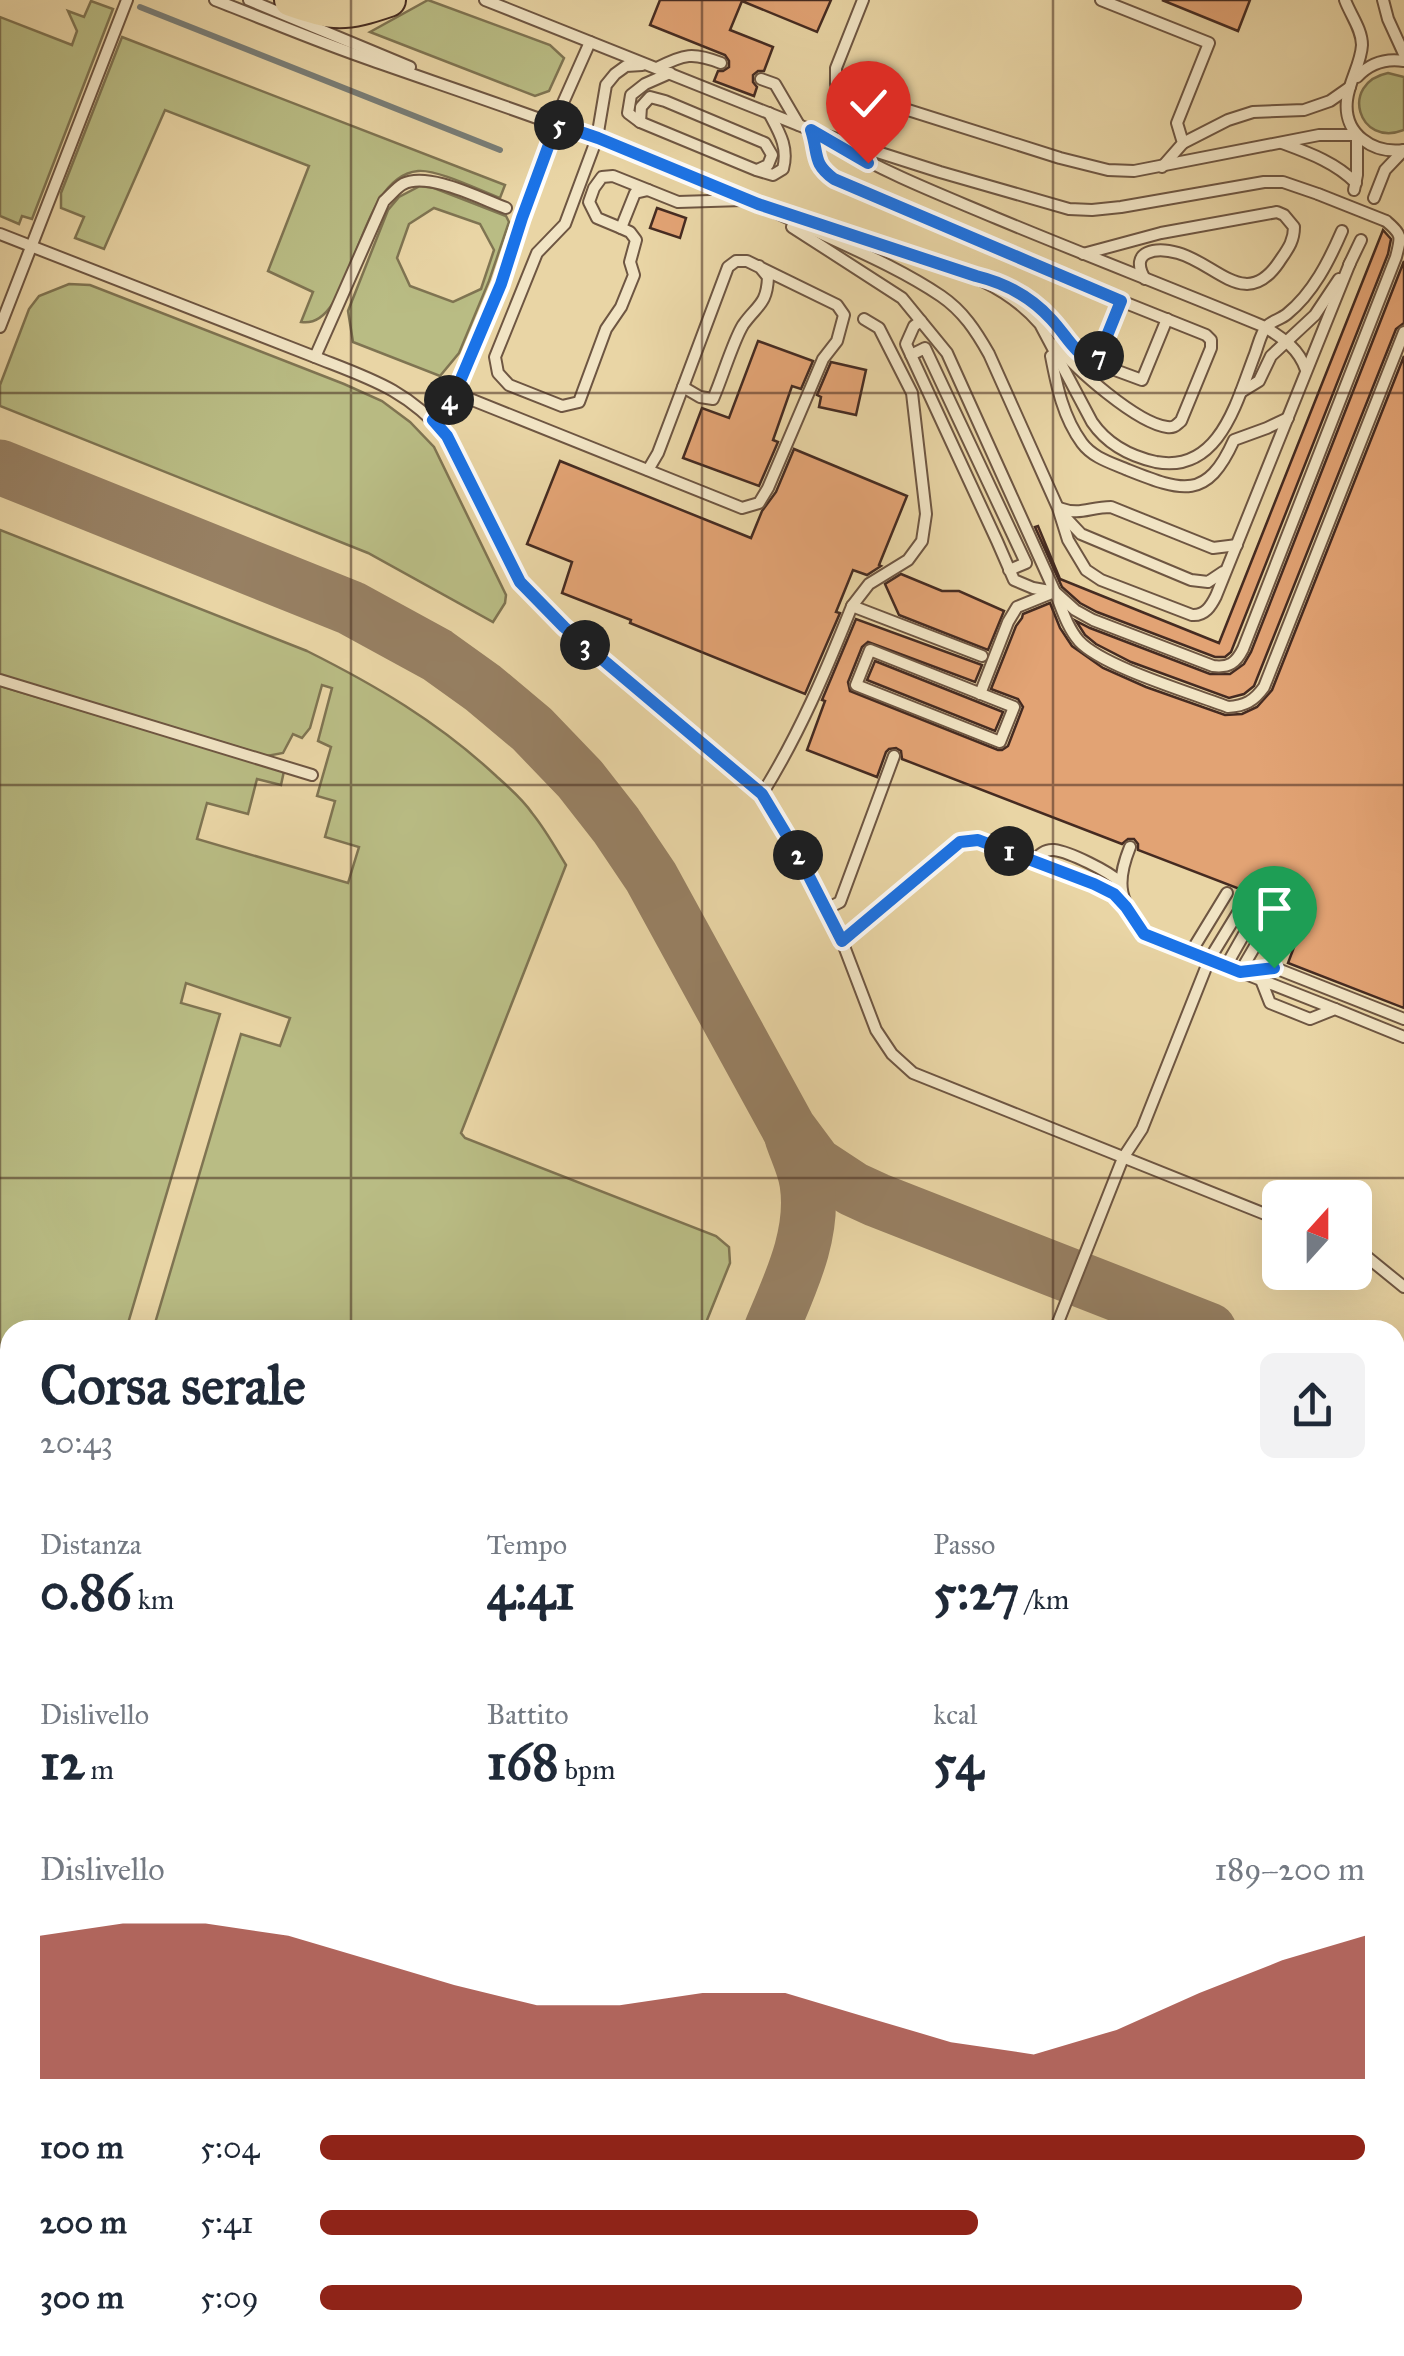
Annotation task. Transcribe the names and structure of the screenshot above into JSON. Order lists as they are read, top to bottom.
{
  "north": "top",
  "page": {
    "pins": [
      "5",
      "7",
      "4",
      "3",
      "1",
      "2"
    ],
    "heading": ["Corsa serale", "20:43"],
    "stats": [
      ["Distanza", "0.86 km"],
      ["Tempo", "4:41"],
      ["Passo", "5:27 /km"],
      ["Dislivello", "12 m"],
      ["Battito", "168 bpm"],
      ["kcal", "54"]
    ],
    "chart": ["Dislivello", "189–200 m"],
    "list": [
      {
        "name": "100 m",
        "note": "5:04"
      },
      {
        "name": "200 m",
        "note": "5:41"
      },
      {
        "name": "300 m",
        "note": "5:09"
      }
    ]
  }
}
